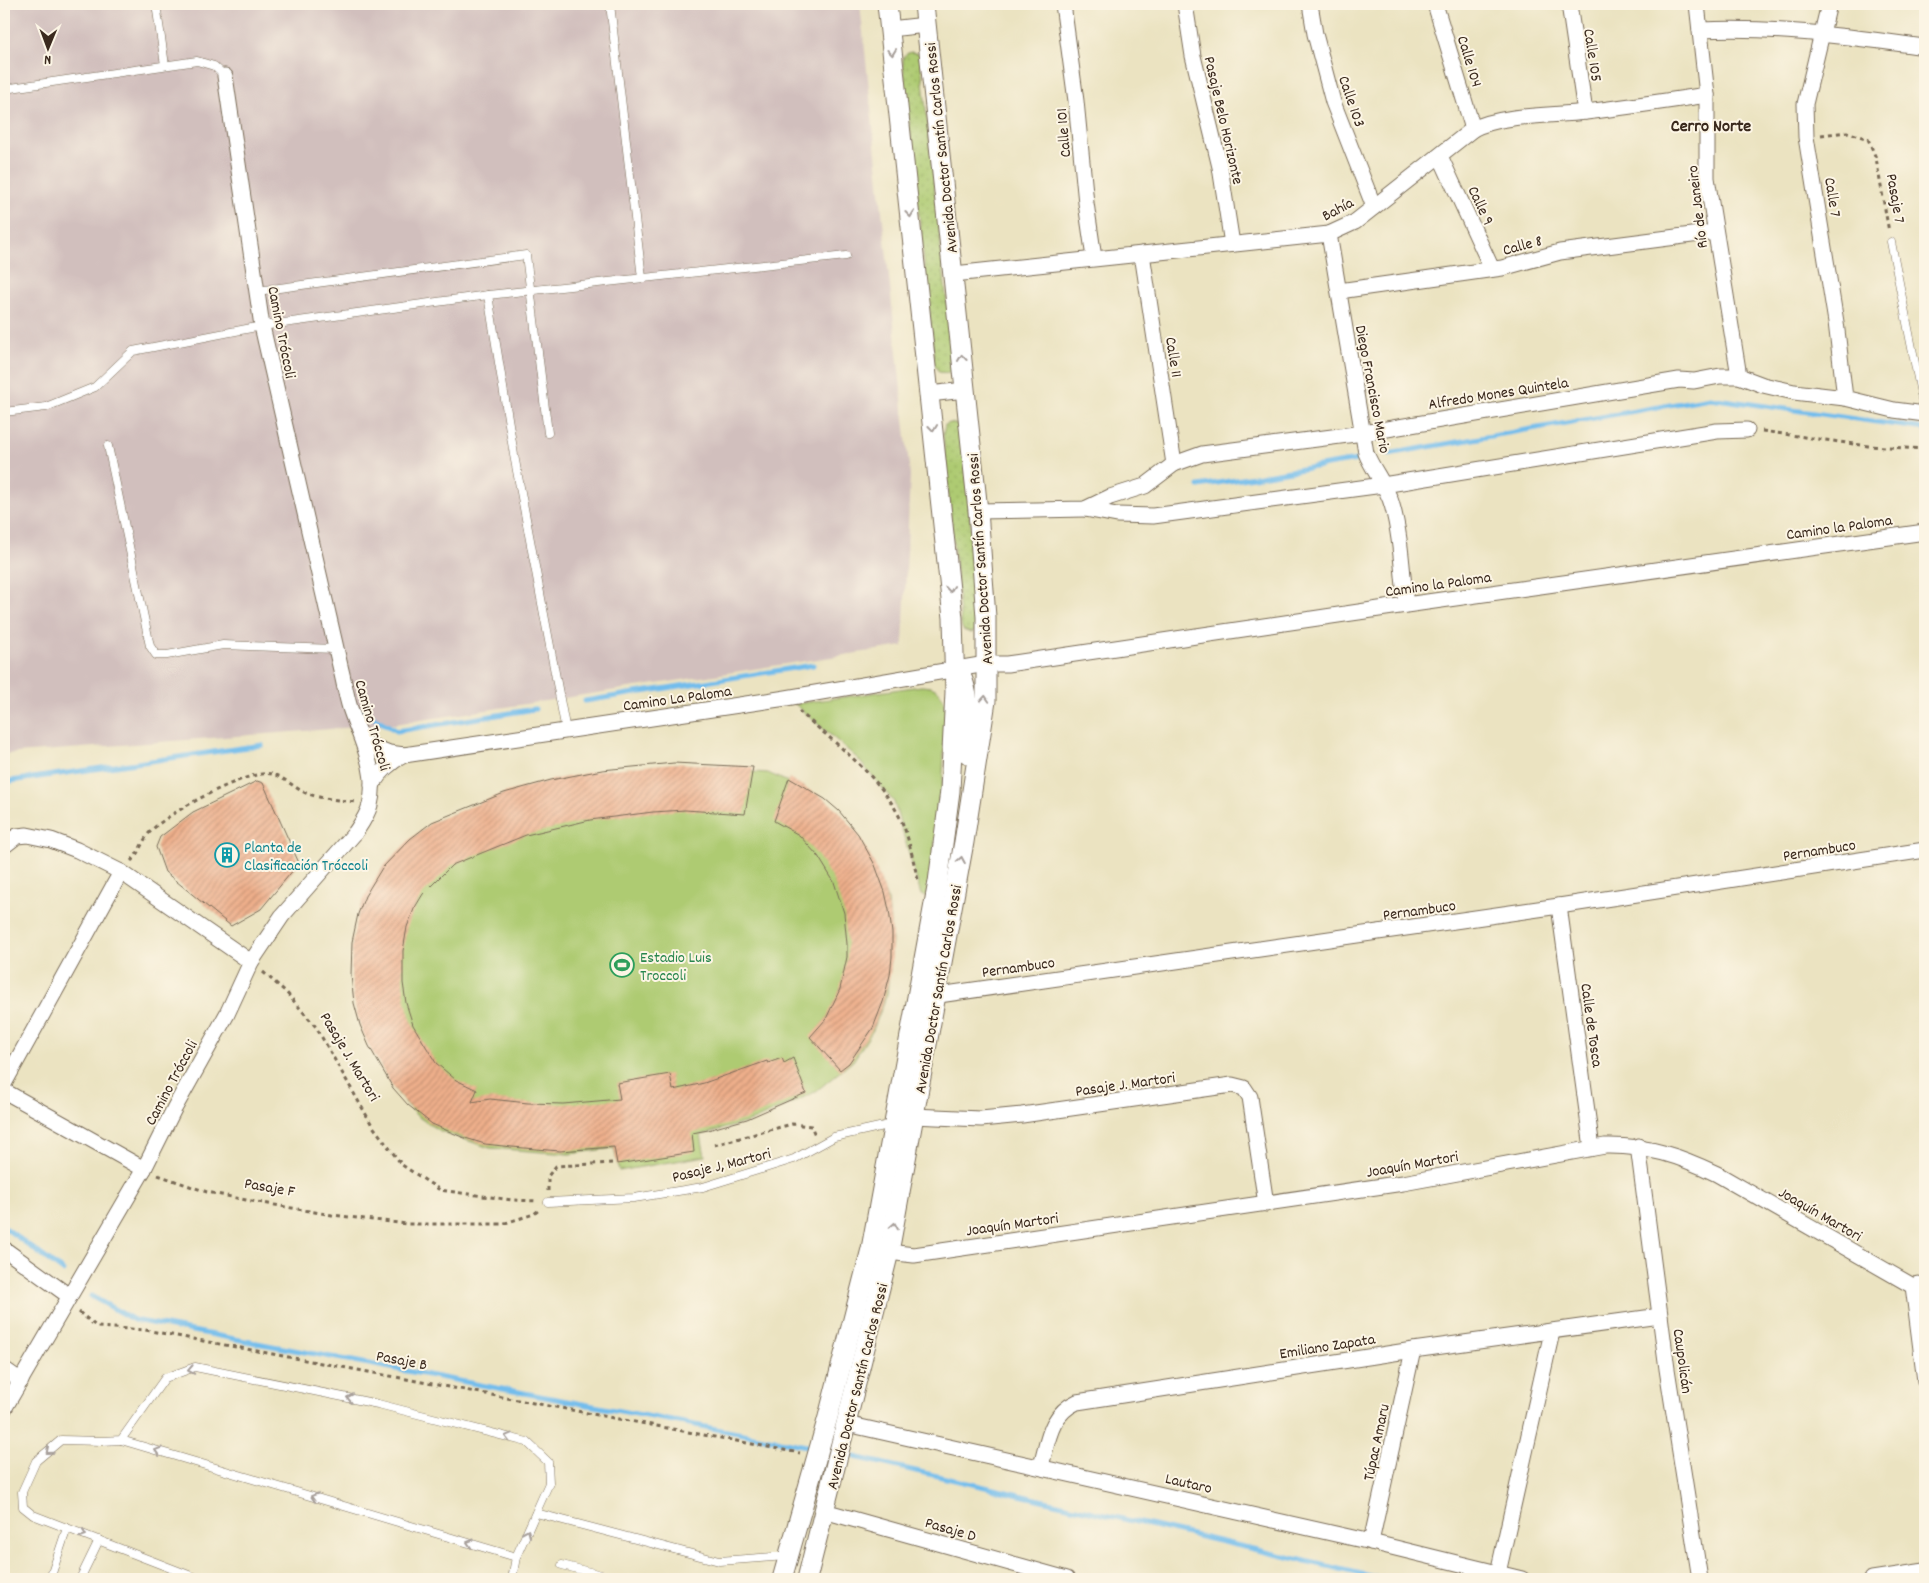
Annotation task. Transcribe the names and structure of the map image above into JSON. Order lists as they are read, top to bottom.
{
  "streets": {
    "street": [
      "Calle 105",
      "Calle 104",
      "Calle 103",
      "Pasaje Belo Horizonte",
      "Calle 101",
      "Avenida Doctor Santín Carlos Rossi",
      "Calle 7",
      "Calle 9",
      "Río de Janeiro",
      "Bahía",
      "Calle 8",
      "Camino Tróccoli",
      "Calle 11",
      "Diego Francisco Mario",
      "Alfredo Mones Quintela",
      "Camino la Paloma",
      "Camino La Paloma",
      "Pernambuco",
      "Calle de Tosca",
      "Pasaje J. Martori",
      "Joaquín Martori",
      "Emiliano Zapata",
      "Caupolicán",
      "Túpac Amaru",
      "Lautaro",
      "Pasaje D"
    ],
    "lane": ["Pasaje 7", "Pasaje J, Martori"],
    "path": ["Pasaje F", "Pasaje B"]
  },
  "crossings": [
    ["Calle 105", "Bahía"],
    ["Calle 104", "Bahía"],
    ["Calle 103", "Bahía"],
    ["Pasaje Belo Horizonte", "Bahía"],
    ["Calle 101", "Bahía"],
    ["Avenida Doctor Santín Carlos Rossi", "Bahía"],
    ["Avenida Doctor Santín Carlos Rossi", "Alfredo Mones Quintela"],
    ["Avenida Doctor Santín Carlos Rossi", "Camino la Paloma"],
    ["Avenida Doctor Santín Carlos Rossi", "Camino La Paloma"],
    ["Avenida Doctor Santín Carlos Rossi", "Pernambuco"],
    ["Avenida Doctor Santín Carlos Rossi", "Pasaje J. Martori"],
    ["Avenida Doctor Santín Carlos Rossi", "Joaquín Martori"],
    ["Avenida Doctor Santín Carlos Rossi", "Pasaje J, Martori"],
    ["Avenida Doctor Santín Carlos Rossi", "Pasaje B"],
    ["Avenida Doctor Santín Carlos Rossi", "Lautaro"],
    ["Avenida Doctor Santín Carlos Rossi", "Pasaje D"],
    ["Calle 7", "Pasaje 7"],
    ["Calle 7", "Alfredo Mones Quintela"],
    ["Pasaje 7", "Alfredo Mones Quintela"],
    ["Calle 9", "Bahía"],
    ["Calle 9", "Calle 8"],
    ["Río de Janeiro", "Bahía"],
    ["Río de Janeiro", "Calle 8"],
    ["Río de Janeiro", "Alfredo Mones Quintela"],
    ["Bahía", "Calle 11"],
    ["Bahía", "Diego Francisco Mario"],
    ["Calle 8", "Diego Francisco Mario"],
    ["Camino Tróccoli", "Camino La Paloma"],
    ["Camino Tróccoli", "Pasaje J. Martori"],
    ["Camino Tróccoli", "Pasaje F"],
    ["Camino Tróccoli", "Pasaje B"],
    ["Calle 11", "Alfredo Mones Quintela"],
    ["Diego Francisco Mario", "Alfredo Mones Quintela"],
    ["Diego Francisco Mario", "Camino la Paloma"],
    ["Camino la Paloma", "Camino La Paloma"],
    ["Pernambuco", "Calle de Tosca"],
    ["Calle de Tosca", "Joaquín Martori"],
    ["Pasaje J. Martori", "Joaquín Martori"],
    ["Pasaje J. Martori", "Pasaje J, Martori"],
    ["Pasaje J. Martori", "Pasaje F"],
    ["Joaquín Martori", "Caupolicán"],
    ["Pasaje J, Martori", "Pasaje F"],
    ["Emiliano Zapata", "Caupolicán"],
    ["Emiliano Zapata", "Túpac Amaru"],
    ["Emiliano Zapata", "Lautaro"],
    ["Túpac Amaru", "Lautaro"]
  ],
  "districts": ["Cerro Norte"],
  "places": {
    "building": ["Planta de Clasificación Tróccoli"],
    "sports": ["Estadio Luis Troccoli"]
  },
  "north": "bottom"
}
